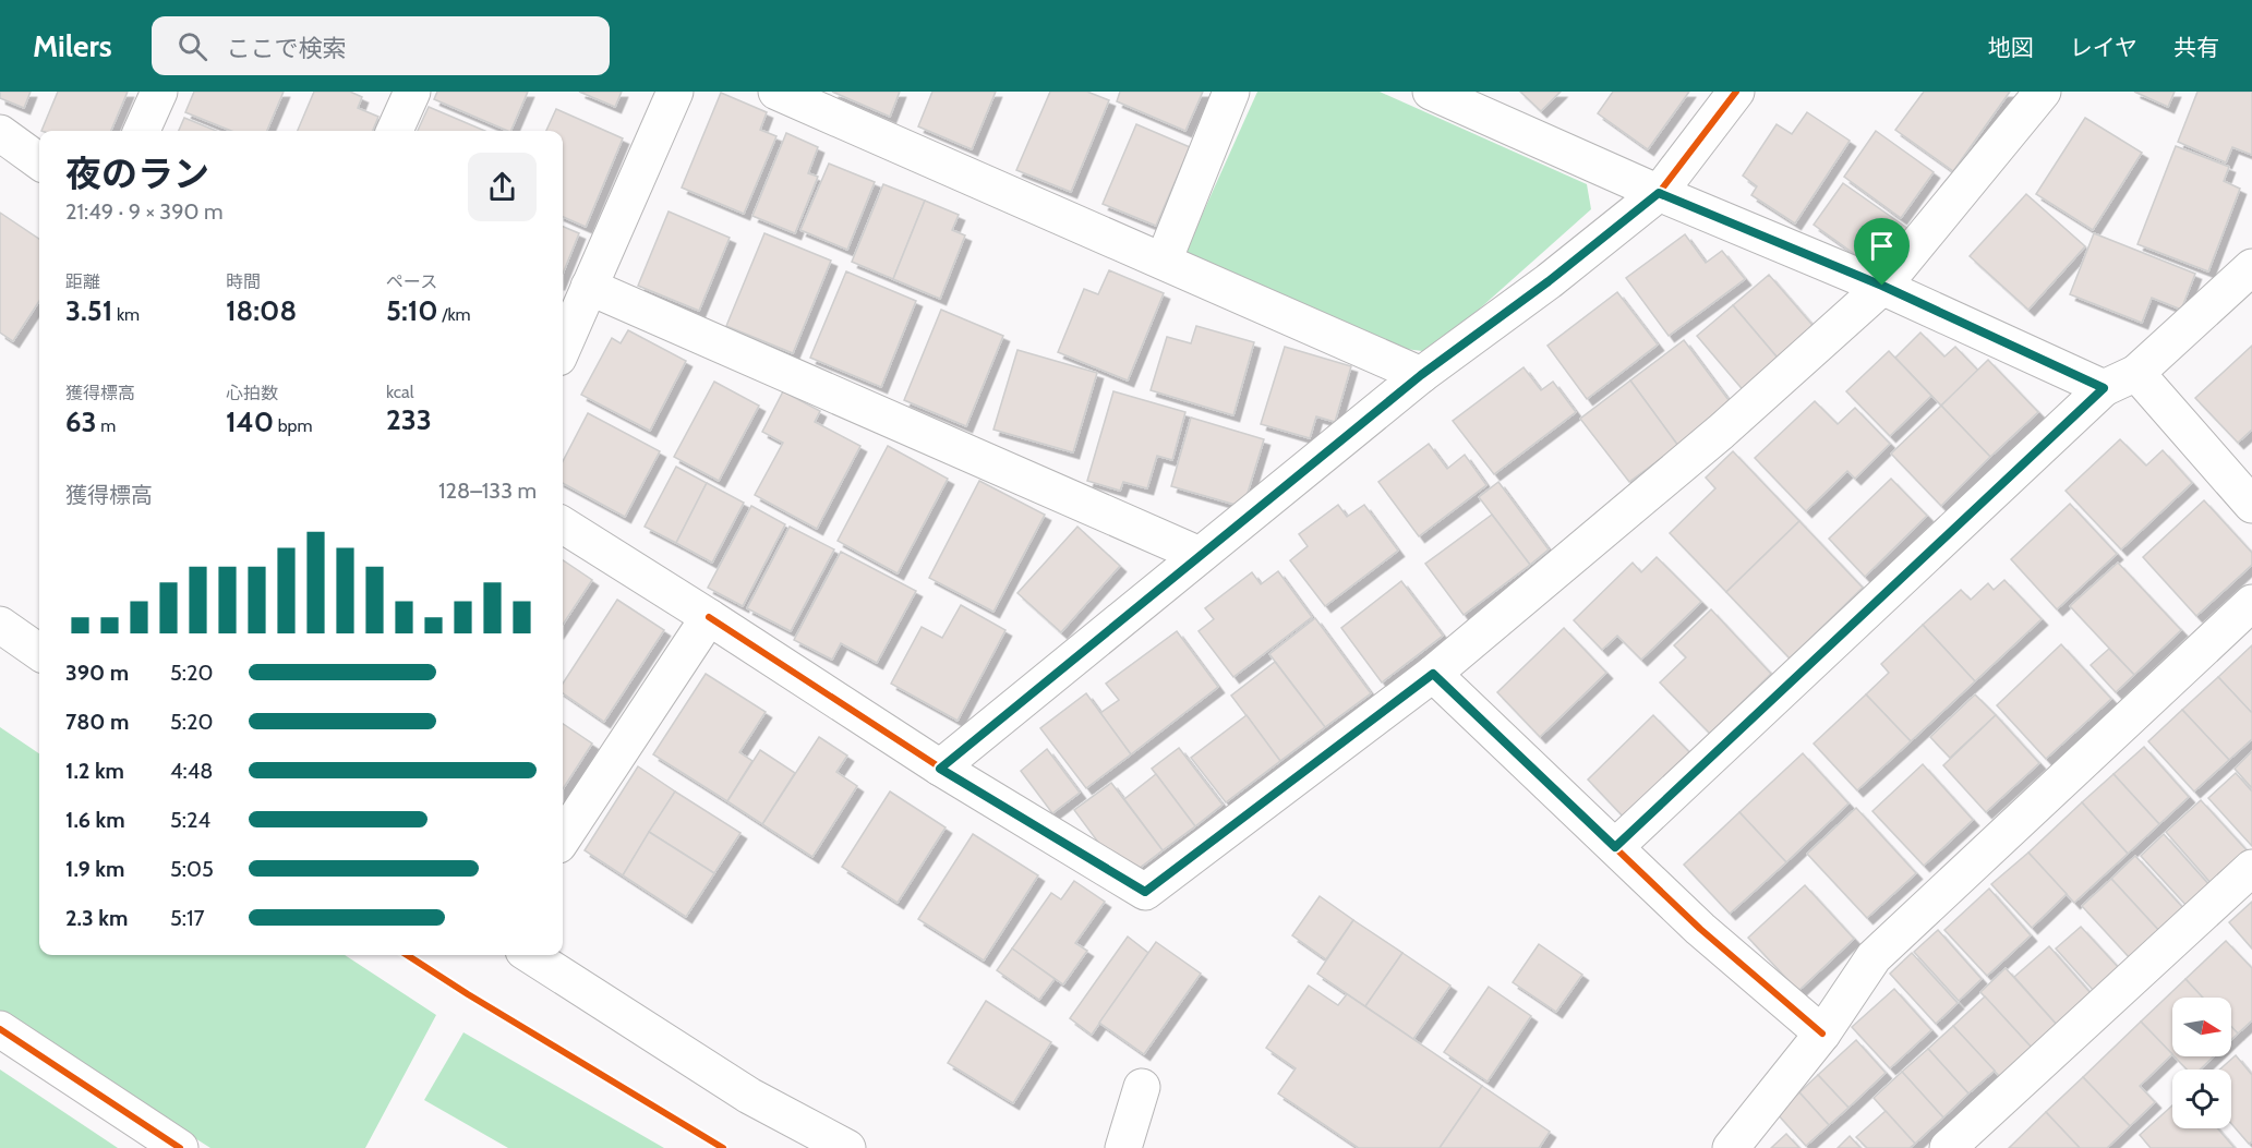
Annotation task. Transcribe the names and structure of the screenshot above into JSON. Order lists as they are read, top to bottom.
{
  "north": "right",
  "page": {
    "header": "Milers",
    "search": "ここで検索",
    "nav": ["地図", "レイヤ", "共有"],
    "heading": ["夜のラン", "21:49 · 9 × 390 m"],
    "stats": [
      ["距離", "3.51 km"],
      ["時間", "18:08"],
      ["ペース", "5:10 /km"],
      ["獲得標高", "63 m"],
      ["心拍数", "140 bpm"],
      ["kcal", "233"]
    ],
    "chart": ["獲得標高", "128–133 m"],
    "list": [
      {
        "name": "390 m",
        "note": "5:20"
      },
      {
        "name": "780 m",
        "note": "5:20"
      },
      {
        "name": "1.2 km",
        "note": "4:48"
      },
      {
        "name": "1.6 km",
        "note": "5:24"
      },
      {
        "name": "1.9 km",
        "note": "5:05"
      },
      {
        "name": "2.3 km",
        "note": "5:17"
      }
    ]
  }
}
